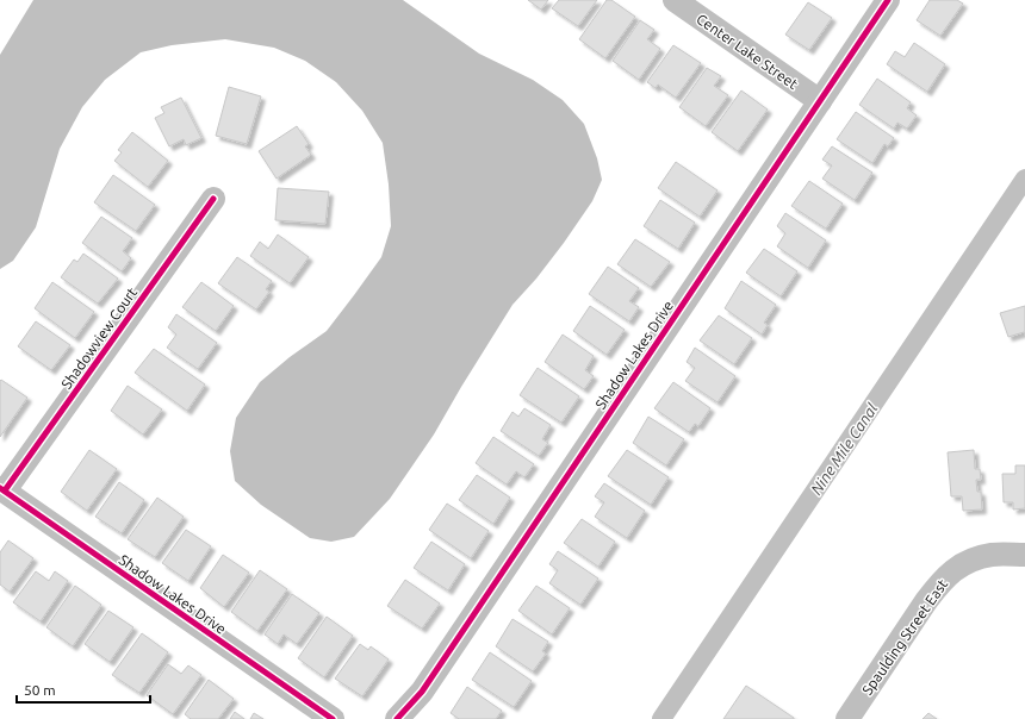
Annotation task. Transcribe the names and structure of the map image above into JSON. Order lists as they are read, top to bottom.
{
  "streets": {
    "street": [
      "Center Lake Street",
      "Shadowview Court",
      "Shadow Lakes Drive",
      "Spaulding Street East"
    ]
  },
  "crossings": [
    ["Center Lake Street", "Shadow Lakes Drive"],
    ["Shadowview Court", "Shadow Lakes Drive"]
  ],
  "water": ["Nine Mile Canal"],
  "scale_bar": "50 m"
}
